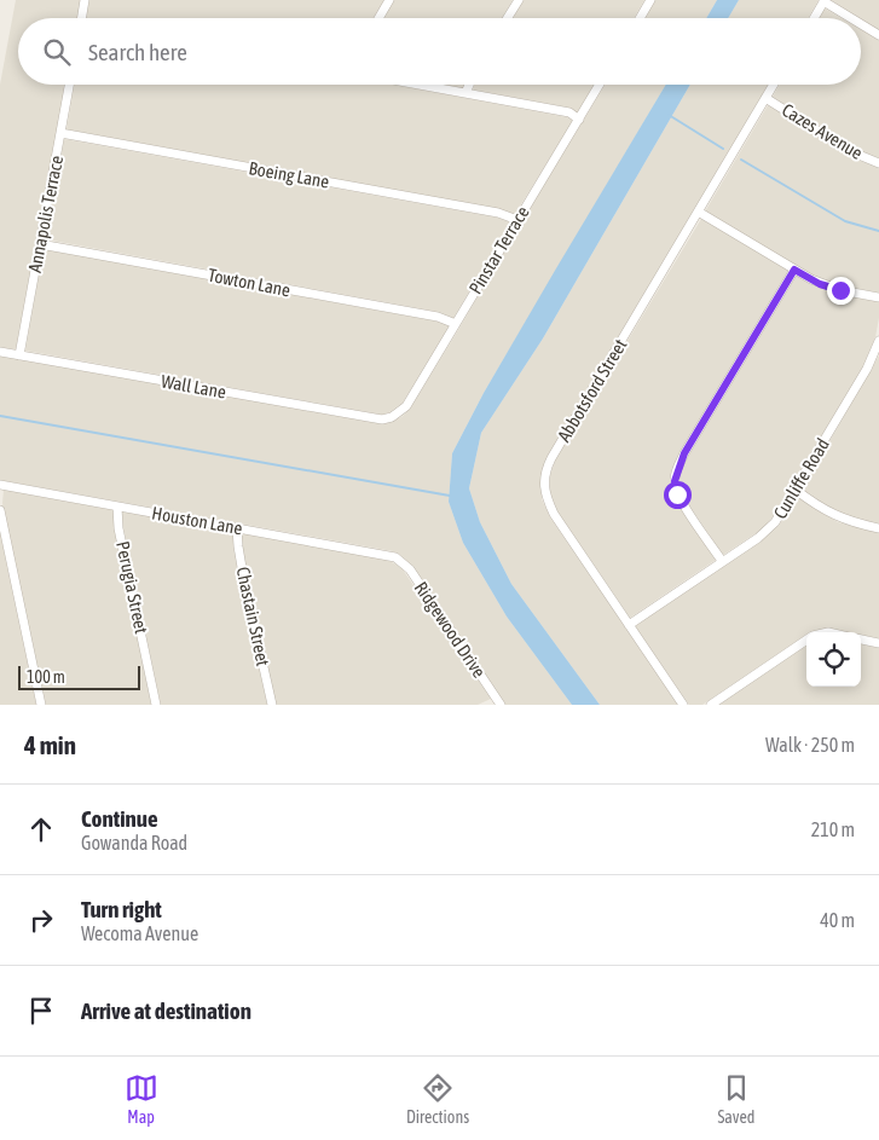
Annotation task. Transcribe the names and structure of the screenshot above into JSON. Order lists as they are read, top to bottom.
{
  "streets": {
    "street": [
      "Cazes Avenue",
      "Boeing Lane",
      "Annapolis Terrace",
      "Pinstar Terrace",
      "Towton Lane",
      "Wall Lane",
      "Abbotsford Street",
      "Cunliffe Road",
      "Houston Lane",
      "Perugia Street",
      "Chastain Street",
      "Ridgewood Drive"
    ]
  },
  "crossings": [
    ["Cazes Avenue", "Abbotsford Street"],
    ["Boeing Lane", "Annapolis Terrace"],
    ["Boeing Lane", "Pinstar Terrace"],
    ["Annapolis Terrace", "Towton Lane"],
    ["Annapolis Terrace", "Wall Lane"],
    ["Pinstar Terrace", "Towton Lane"],
    ["Pinstar Terrace", "Wall Lane"],
    ["Abbotsford Street", "Cunliffe Road"],
    ["Houston Lane", "Perugia Street"],
    ["Houston Lane", "Chastain Street"],
    ["Houston Lane", "Ridgewood Drive"]
  ],
  "scale_bar": "100 m",
  "page": {
    "search": "Search here",
    "scale": "100 m",
    "heading": ["4 min", "Walk · 250 m"],
    "list": [
      ["Continue", "Gowanda Road", "210 m"],
      ["Turn right", "Wecoma Avenue", "40 m"],
      "Arrive at destination"
    ],
    "nav": ["Map", "Directions", "Saved"]
  }
}
